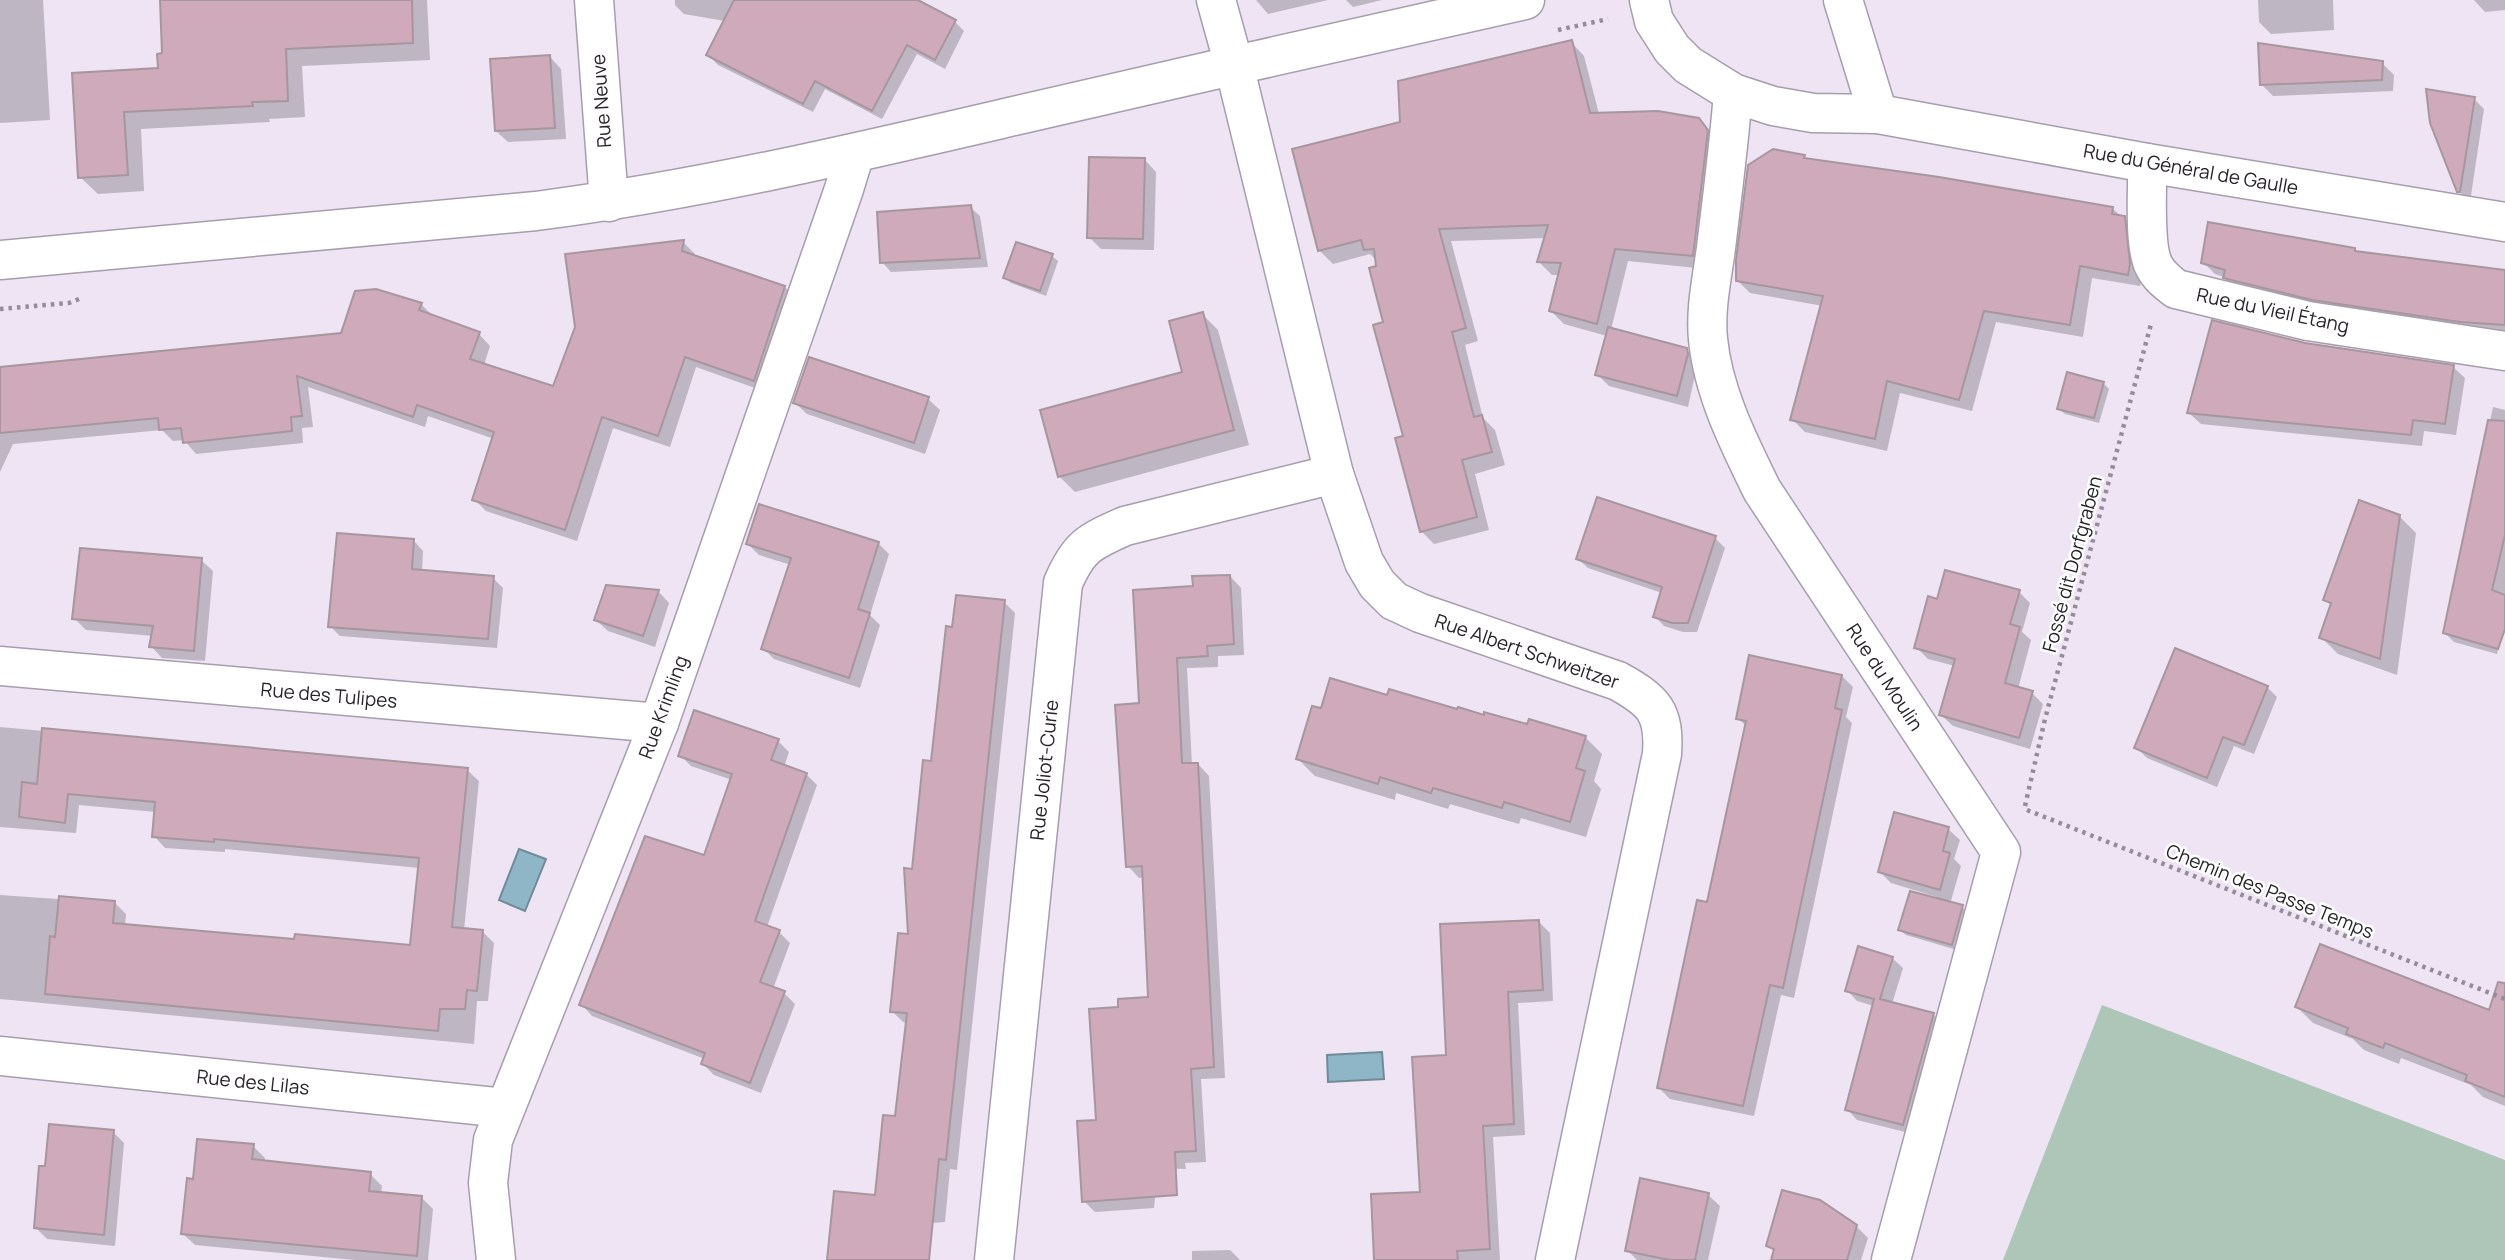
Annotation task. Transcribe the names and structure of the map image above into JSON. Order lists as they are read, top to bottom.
{
  "streets": {
    "street": [
      "Rue Neuve",
      "Rue du Général de Gaulle",
      "Rue du Vieil Étang",
      "Rue Albert Schweitzer",
      "Rue du Moulin",
      "Rue des Tulipes",
      "Rue Krimling",
      "Rue Joliot-Curie",
      "Rue des Lilas"
    ],
    "path": ["Fossé dit Dorfgraben", "Chemin des Passe Temps"]
  },
  "crossings": [
    ["Rue du Général de Gaulle", "Rue du Moulin"],
    ["Rue du Vieil Étang", "Fossé dit Dorfgraben"],
    ["Fossé dit Dorfgraben", "Chemin des Passe Temps"],
    ["Rue Albert Schweitzer", "Rue Joliot-Curie"],
    ["Rue des Tulipes", "Rue Krimling"],
    ["Rue Krimling", "Rue des Lilas"]
  ]
}
